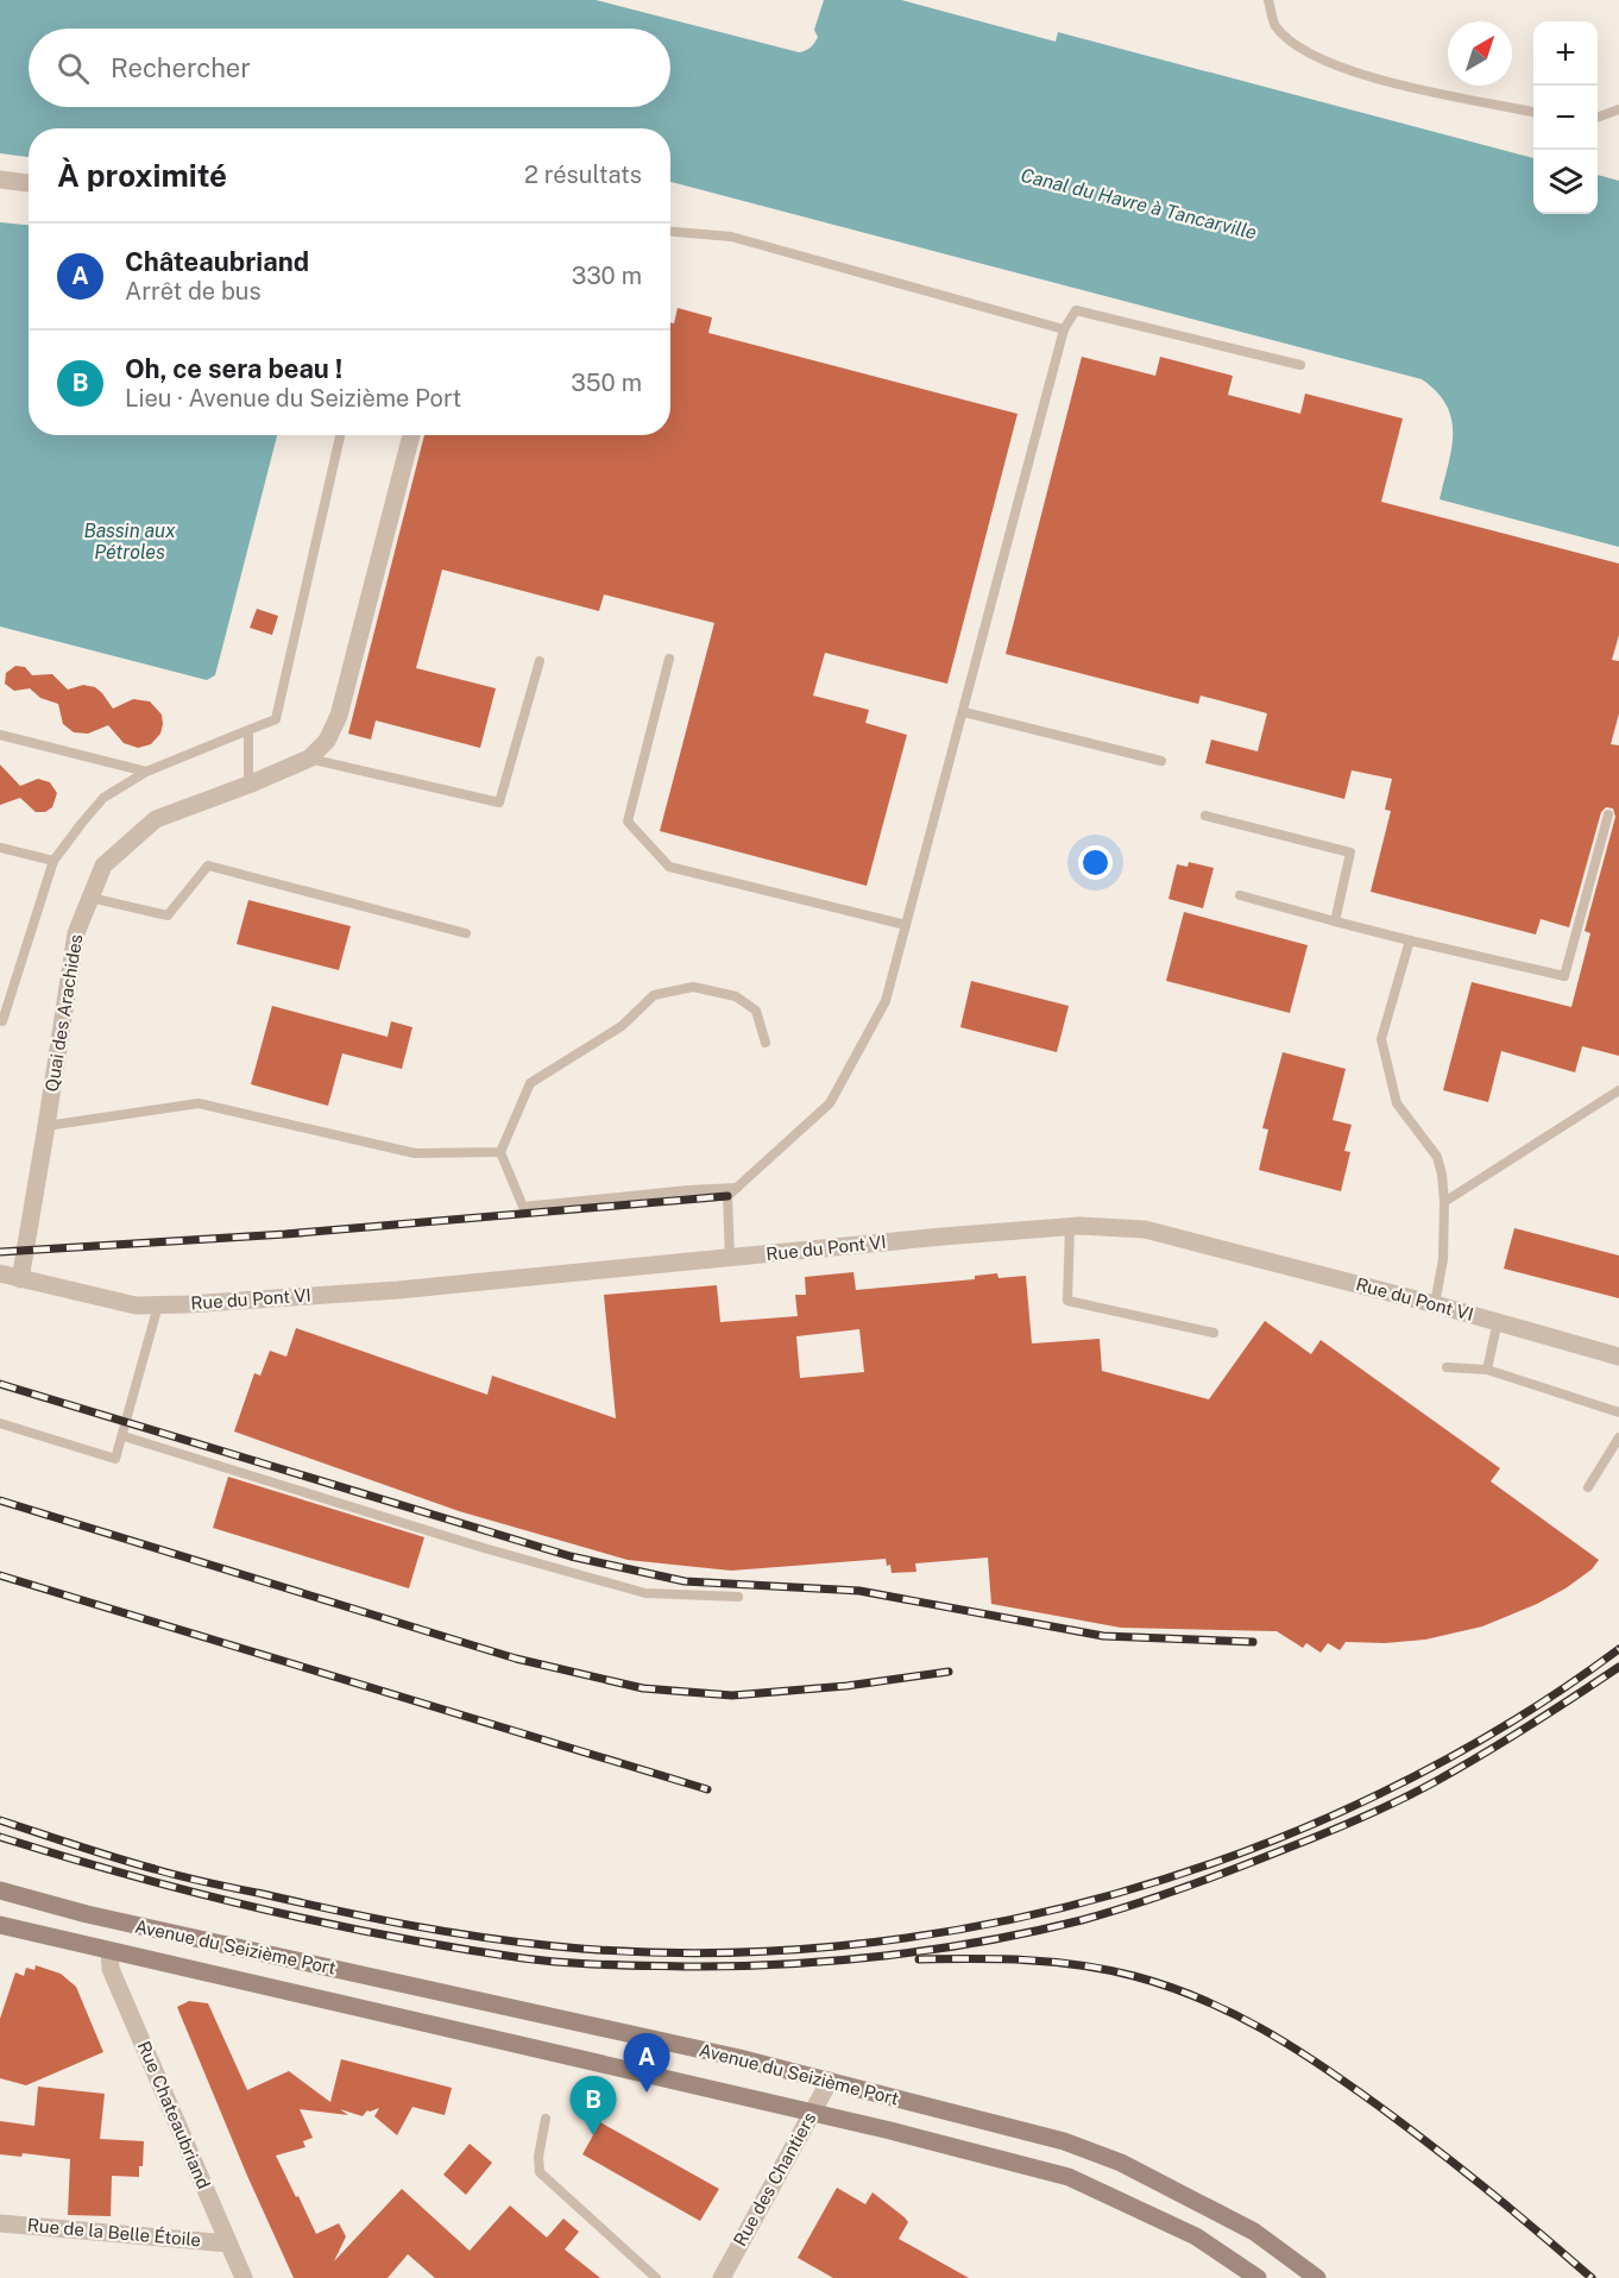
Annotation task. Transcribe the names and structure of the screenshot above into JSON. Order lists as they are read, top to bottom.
{
  "streets": {
    "main road": ["Avenue du Seizième Port"],
    "street": [
      "Quai des Arachides",
      "Rue du Pont VI",
      "Rue Chateaubriand",
      "Rue des Chantiers",
      "Rue de la Belle Étoile"
    ]
  },
  "crossings": [
    ["Quai des Arachides", "Rue du Pont VI"],
    ["Avenue du Seizième Port", "Rue Chateaubriand"],
    ["Avenue du Seizième Port", "Rue des Chantiers"],
    ["Rue Chateaubriand", "Rue de la Belle Étoile"]
  ],
  "water": ["Canal du Havre à Tancarville", "Bassin aux Pétroles"],
  "north": "top right",
  "page": {
    "map_buttons": ["+", "−"],
    "search": "Rechercher",
    "heading": ["À proximité", "2 résultats"],
    "list": [
      {
        "mark": "A",
        "name": "Châteaubriand",
        "note": "Arrêt de bus",
        "value": "330 m"
      },
      {
        "mark": "B",
        "name": "Oh, ce sera beau !",
        "note": "Lieu · Avenue du Seizième Port",
        "value": "350 m"
      }
    ],
    "pins": ["A", "B"]
  }
}
